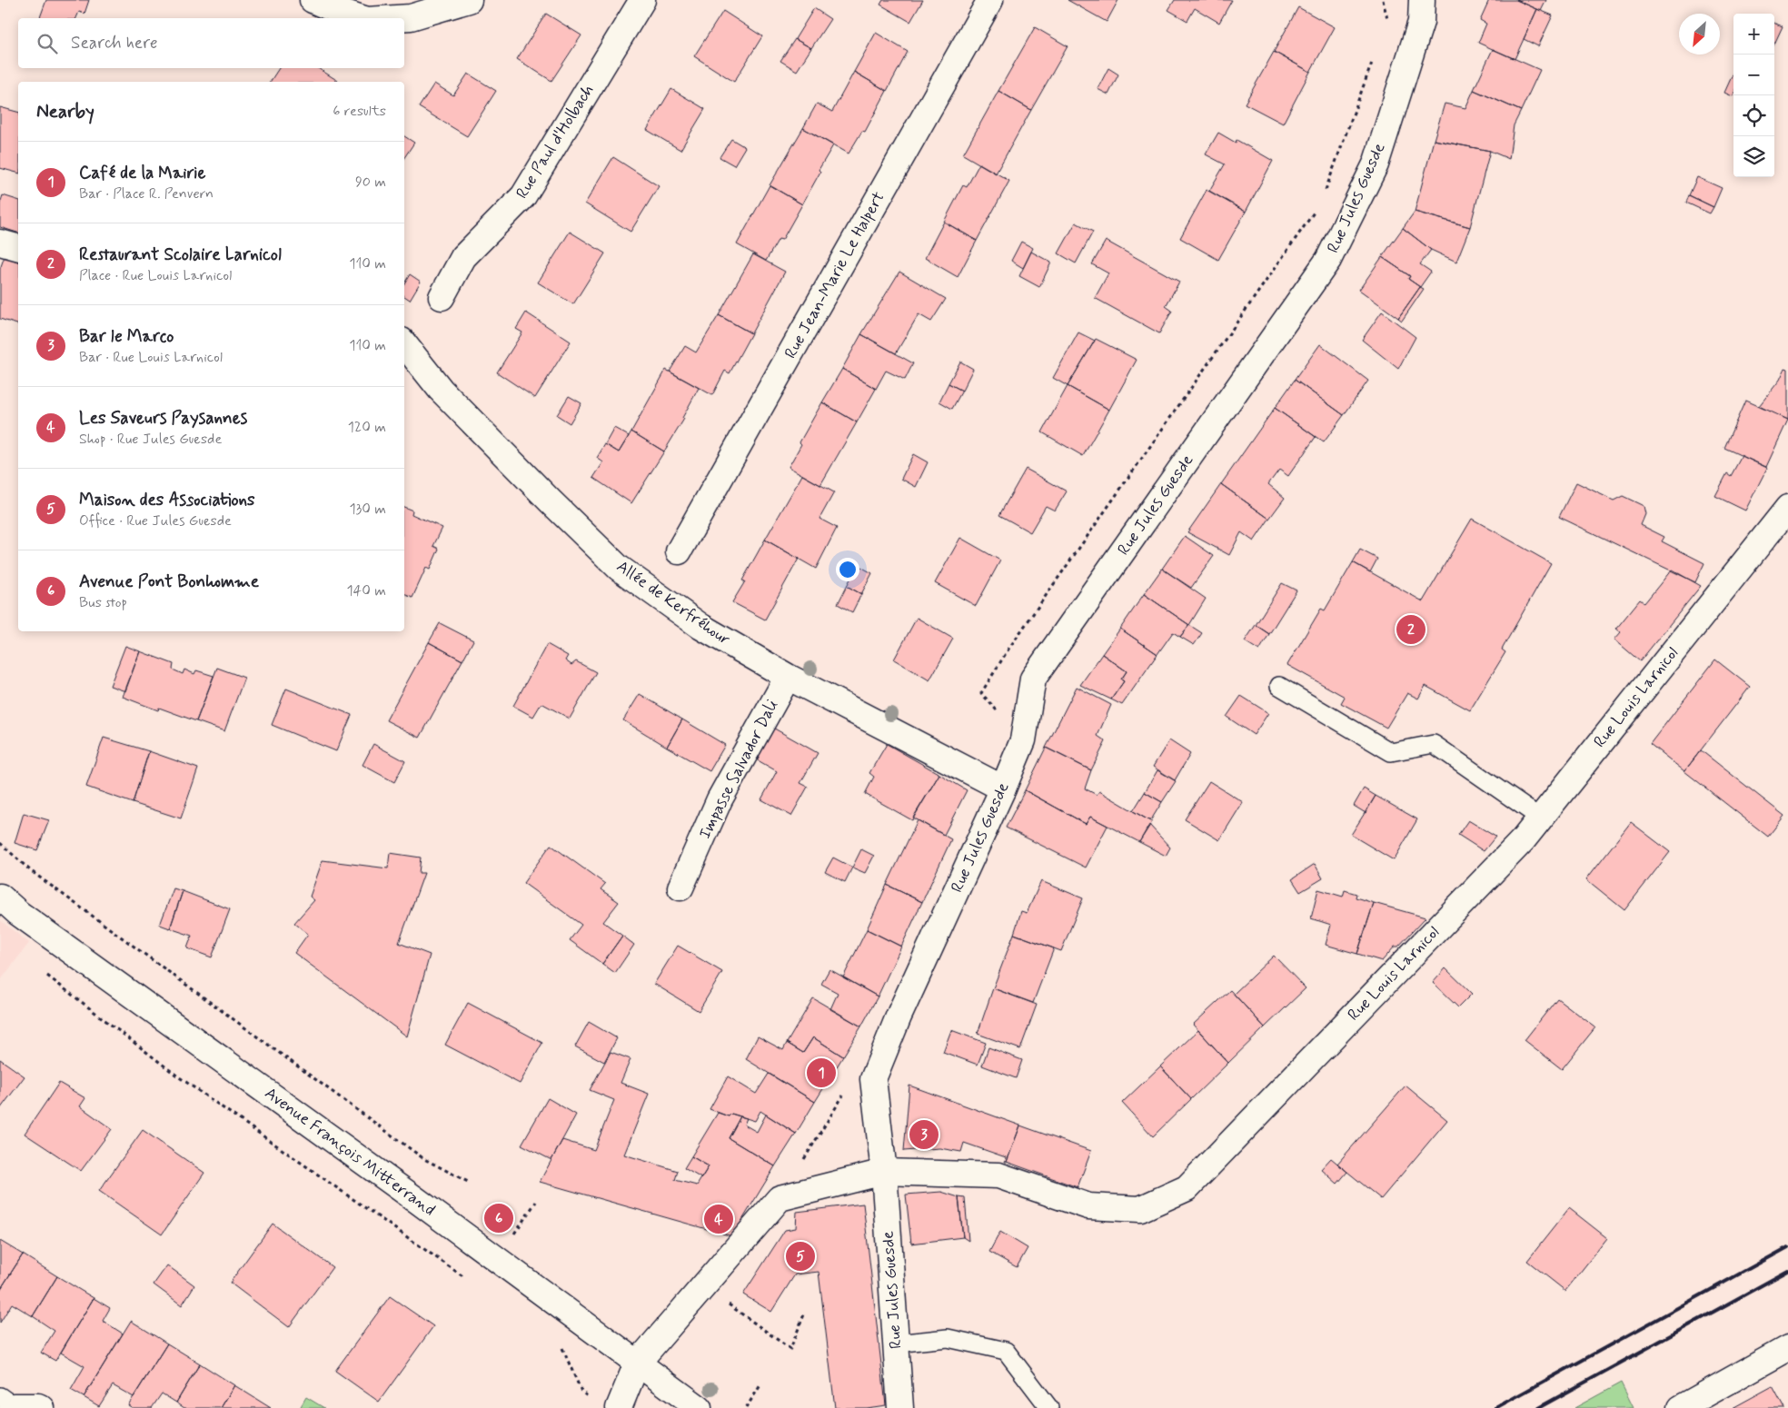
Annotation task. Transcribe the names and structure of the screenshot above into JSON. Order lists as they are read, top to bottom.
{
  "streets": {
    "street": [
      "Rue Paul d'Holbach",
      "Rue Jules Guesde",
      "Rue Jean-Marie Le Halpert",
      "Allée de Kerfréhour",
      "Rue Louis Larnicol",
      "Impasse Salvador Dali",
      "Avenue François Mitterrand"
    ]
  },
  "crossings": [
    ["Rue Jules Guesde", "Allée de Kerfréhour"],
    ["Rue Jules Guesde", "Rue Louis Larnicol"],
    ["Allée de Kerfréhour", "Impasse Salvador Dali"]
  ],
  "north": "bottom left",
  "page": {
    "map_buttons": ["+", "−"],
    "search": "Search here",
    "heading": ["Nearby", "6 results"],
    "list": [
      {
        "mark": "1",
        "name": "Café de la Mairie",
        "note": "Bar · Place R. Penvern",
        "value": "90 m"
      },
      {
        "mark": "2",
        "name": "Restaurant Scolaire Larnicol",
        "note": "Place · Rue Louis Larnicol",
        "value": "110 m"
      },
      {
        "mark": "3",
        "name": "Bar le Marco",
        "note": "Bar · Rue Louis Larnicol",
        "value": "110 m"
      },
      {
        "mark": "4",
        "name": "Les Saveurs Paysannes",
        "note": "Shop · Rue Jules Guesde",
        "value": "120 m"
      },
      {
        "mark": "5",
        "name": "Maison des Associations",
        "note": "Office · Rue Jules Guesde",
        "value": "130 m"
      },
      {
        "mark": "6",
        "name": "Avenue Pont Bonhomme",
        "note": "Bus stop",
        "value": "140 m"
      }
    ],
    "pins": [
      "2",
      "1",
      "3",
      "6",
      "4",
      "5"
    ]
  }
}
